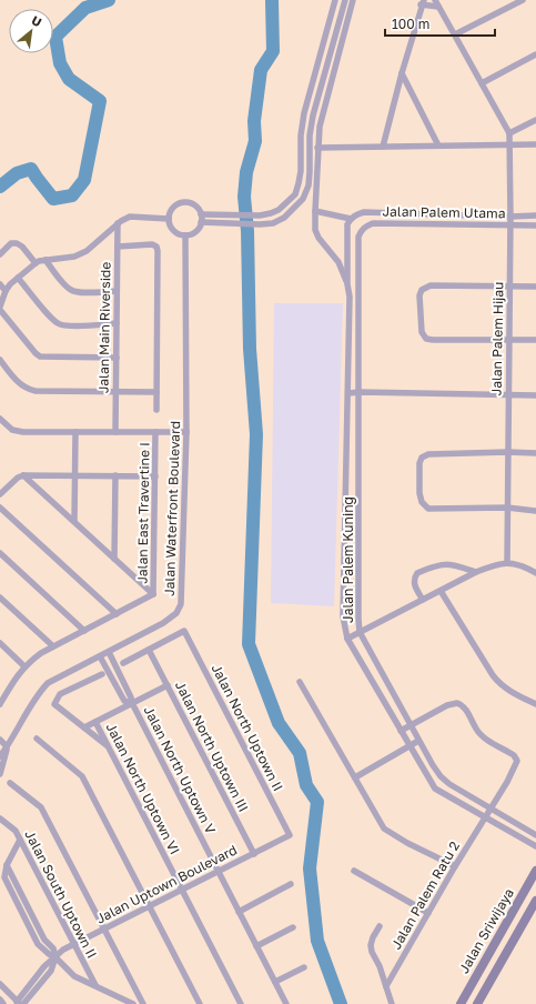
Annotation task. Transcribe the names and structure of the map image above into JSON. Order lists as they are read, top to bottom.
{
  "streets": {
    "street": [
      "Jalan Palem Utama",
      "Jalan Main Riverside",
      "Jalan Palem Hijau",
      "Jalan Waterfront Boulevard",
      "Jalan East Travertine I",
      "Jalan Palem Kuning",
      "Jalan North Uptown II",
      "Jalan North Uptown III",
      "Jalan North Uptown V",
      "Jalan North Uptown VI",
      "Jalan Uptown Boulevard",
      "Jalan South Uptown II",
      "Jalan Palem Ratu 2",
      "Jalan Sriwijaya"
    ]
  },
  "crossings": [
    ["Jalan Palem Utama", "Jalan Palem Hijau"],
    ["Jalan Palem Utama", "Jalan Palem Kuning"],
    ["Jalan Palem Kuning", "Jalan Palem Ratu 2"],
    ["Jalan North Uptown II", "Jalan North Uptown III"],
    ["Jalan North Uptown II", "Jalan Uptown Boulevard"],
    ["Jalan North Uptown III", "Jalan Uptown Boulevard"],
    ["Jalan North Uptown V", "Jalan Uptown Boulevard"],
    ["Jalan North Uptown VI", "Jalan Uptown Boulevard"],
    ["Jalan Uptown Boulevard", "Jalan South Uptown II"]
  ],
  "scale_bar": "100 m",
  "north": "top right"
}
